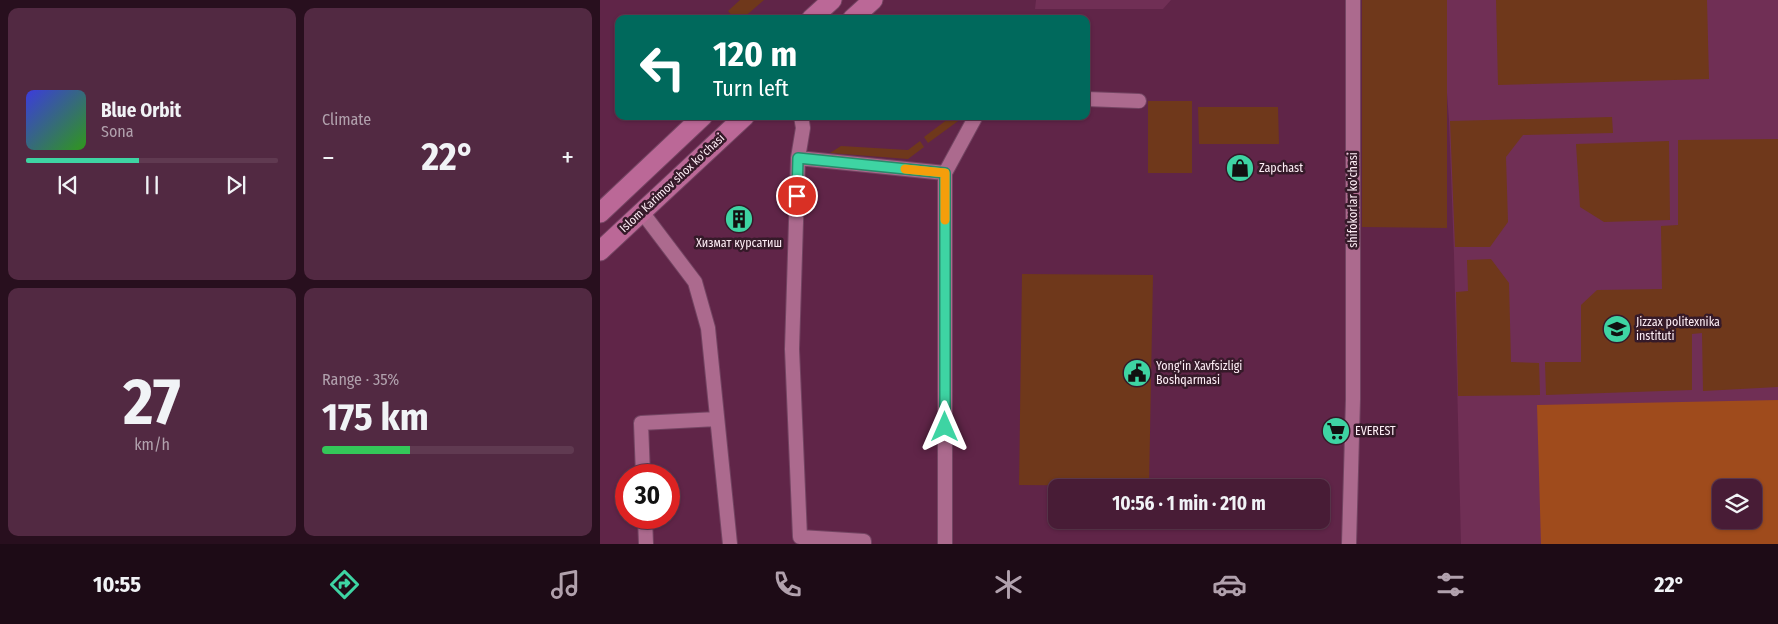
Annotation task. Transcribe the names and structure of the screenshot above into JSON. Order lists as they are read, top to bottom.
{
  "streets": {
    "main road": ["Islom Karimov shox ko'chasi"],
    "street": ["shifokorlar ko'chasi"]
  },
  "places": {
    "shop": ["Zapchast"],
    "building": ["Хизмат курсатиш"],
    "school or university": ["Jizzax politexnika instituti"],
    "public building": ["Yong'in Xavfsizligi Boshqarmasi"],
    "supermarket": ["EVEREST"]
  },
  "page": {
    "tile": [
      "Climate",
      ["27", "km/h"],
      ["Range · 35%", "175 km"]
    ],
    "turn": ["120 m", "Turn left"],
    "song": ["Blue Orbit", "Sona"],
    "heat": ["−", "22°", "+"],
    "limit": "30",
    "trip": "10:56 · 1 min · 210 m",
    "tabs": ["10:55", "22°"]
  }
}
